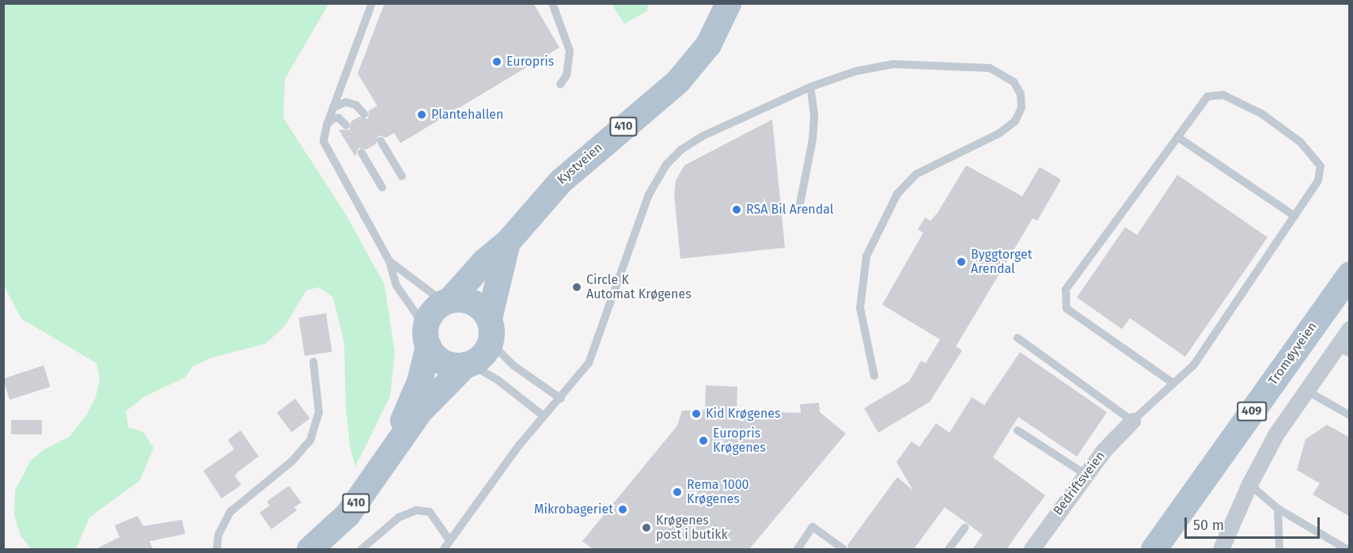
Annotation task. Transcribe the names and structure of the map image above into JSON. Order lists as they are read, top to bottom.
{
  "streets": {
    "main road": [
      "410",
      "Kystveien",
      "Tromøyveien",
      "409"
    ],
    "street": ["Bedriftsveien"]
  },
  "crossings": [
    ["410", "Kystveien"]
  ],
  "places": [
    "Europris",
    "Plantehallen",
    "RSA Bil Arendal",
    "Byggtorget Arendal",
    "Circle K Automat Krøgenes",
    "Kid Krøgenes",
    "Europris Krøgenes",
    "Rema 1000 Krøgenes",
    "Mikrobageriet",
    "Krøgenes post i butikk"
  ],
  "scale_bar": "50 m"
}
